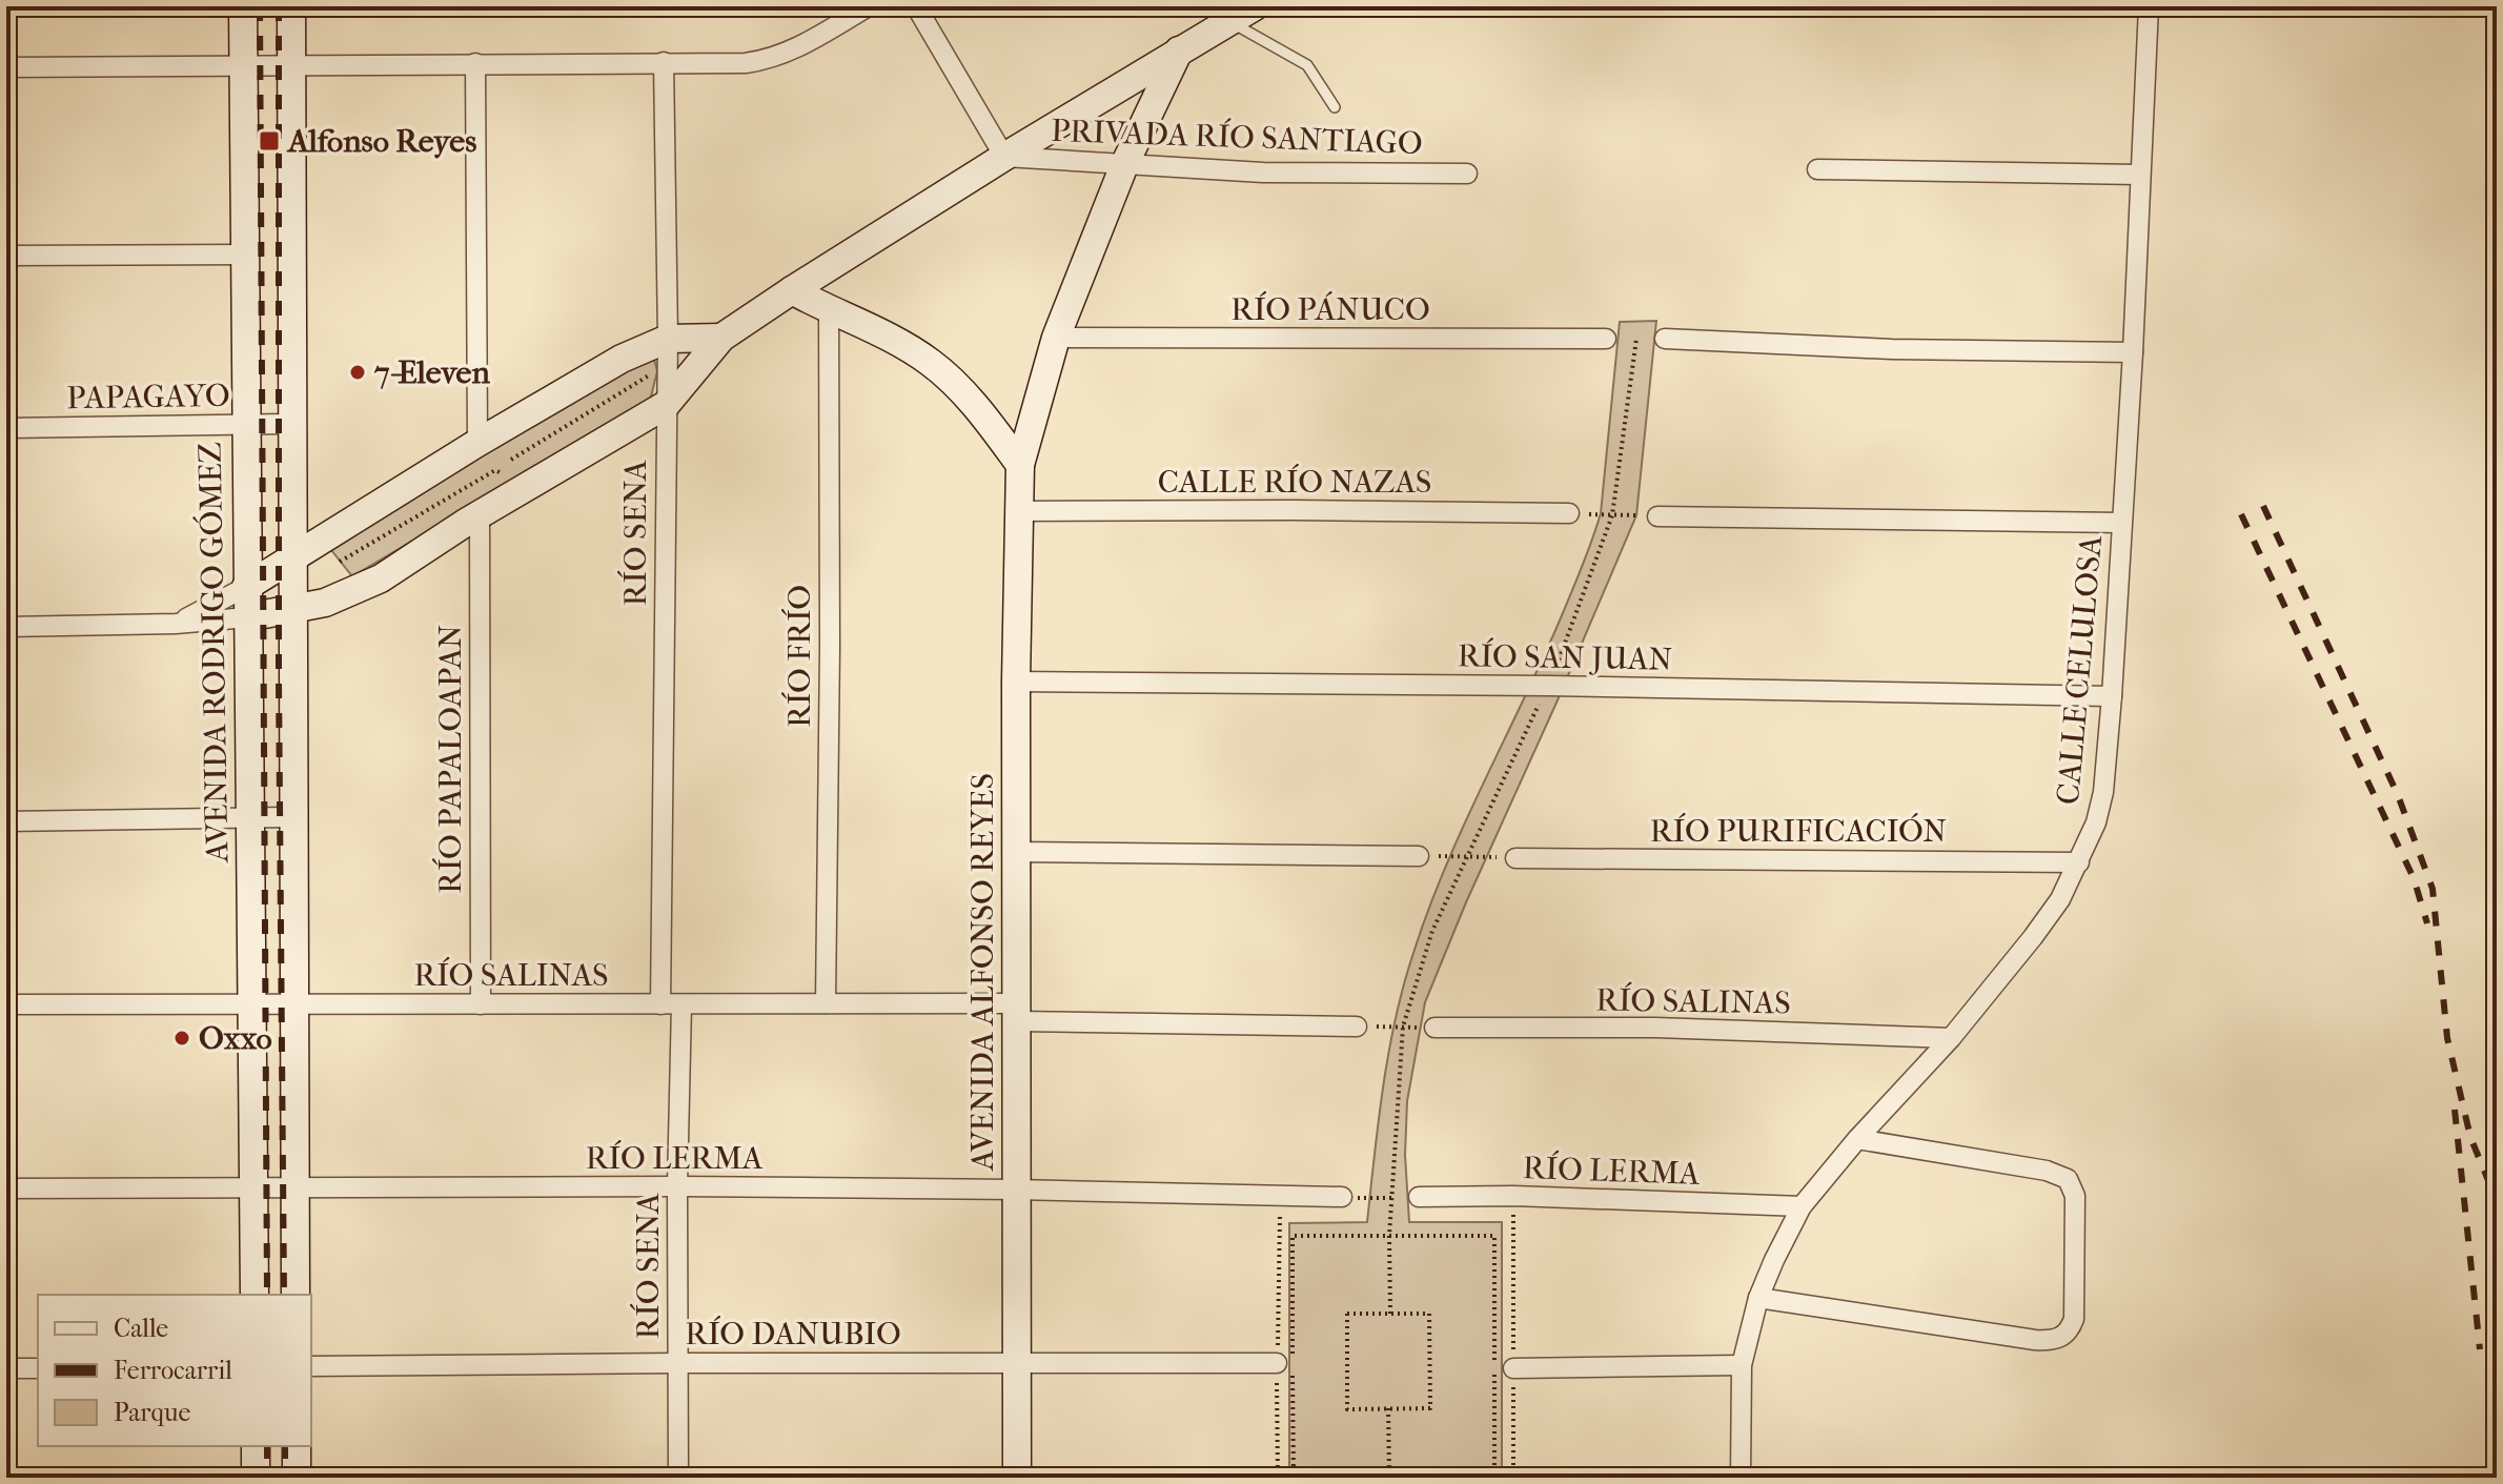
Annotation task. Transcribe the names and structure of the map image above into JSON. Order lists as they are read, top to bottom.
{
  "streets": {
    "street": [
      "PRIVADA RÍO SANTIAGO",
      "RÍO PÁNUCO",
      "PAPAGAYO",
      "CALLE RÍO NAZAS",
      "RÍO SENA",
      "AVENIDA RODRIGO GÓMEZ",
      "RÍO FRÍO",
      "RÍO SAN JUAN",
      "CALLE CELULOSA",
      "RÍO PAPALOAPAN",
      "RÍO PURIFICACIÓN",
      "AVENIDA ALFONSO REYES",
      "RÍO SALINAS",
      "RÍO LERMA",
      "RÍO DANUBIO"
    ]
  },
  "crossings": [
    ["PRIVADA RÍO SANTIAGO", "AVENIDA ALFONSO REYES"],
    ["RÍO PÁNUCO", "AVENIDA ALFONSO REYES"],
    ["PAPAGAYO", "AVENIDA RODRIGO GÓMEZ"],
    ["CALLE RÍO NAZAS", "AVENIDA ALFONSO REYES"],
    ["RÍO SENA", "RÍO SALINAS"],
    ["RÍO SENA", "RÍO LERMA"],
    ["RÍO SENA", "RÍO DANUBIO"],
    ["AVENIDA RODRIGO GÓMEZ", "RÍO SALINAS"],
    ["AVENIDA RODRIGO GÓMEZ", "RÍO LERMA"],
    ["RÍO FRÍO", "RÍO SALINAS"],
    ["RÍO SAN JUAN", "CALLE CELULOSA"],
    ["RÍO SAN JUAN", "AVENIDA ALFONSO REYES"],
    ["CALLE CELULOSA", "RÍO PURIFICACIÓN"],
    ["CALLE CELULOSA", "RÍO SALINAS"],
    ["CALLE CELULOSA", "RÍO LERMA"],
    ["RÍO PAPALOAPAN", "RÍO SALINAS"],
    ["AVENIDA ALFONSO REYES", "RÍO SALINAS"],
    ["AVENIDA ALFONSO REYES", "RÍO LERMA"],
    ["AVENIDA ALFONSO REYES", "RÍO DANUBIO"]
  ],
  "places": {
    "transit": ["Alfonso Reyes"],
    "other": ["7-Eleven", "Oxxo"]
  },
  "legend": ["Calle", "Ferrocarril", "Parque"]
}
